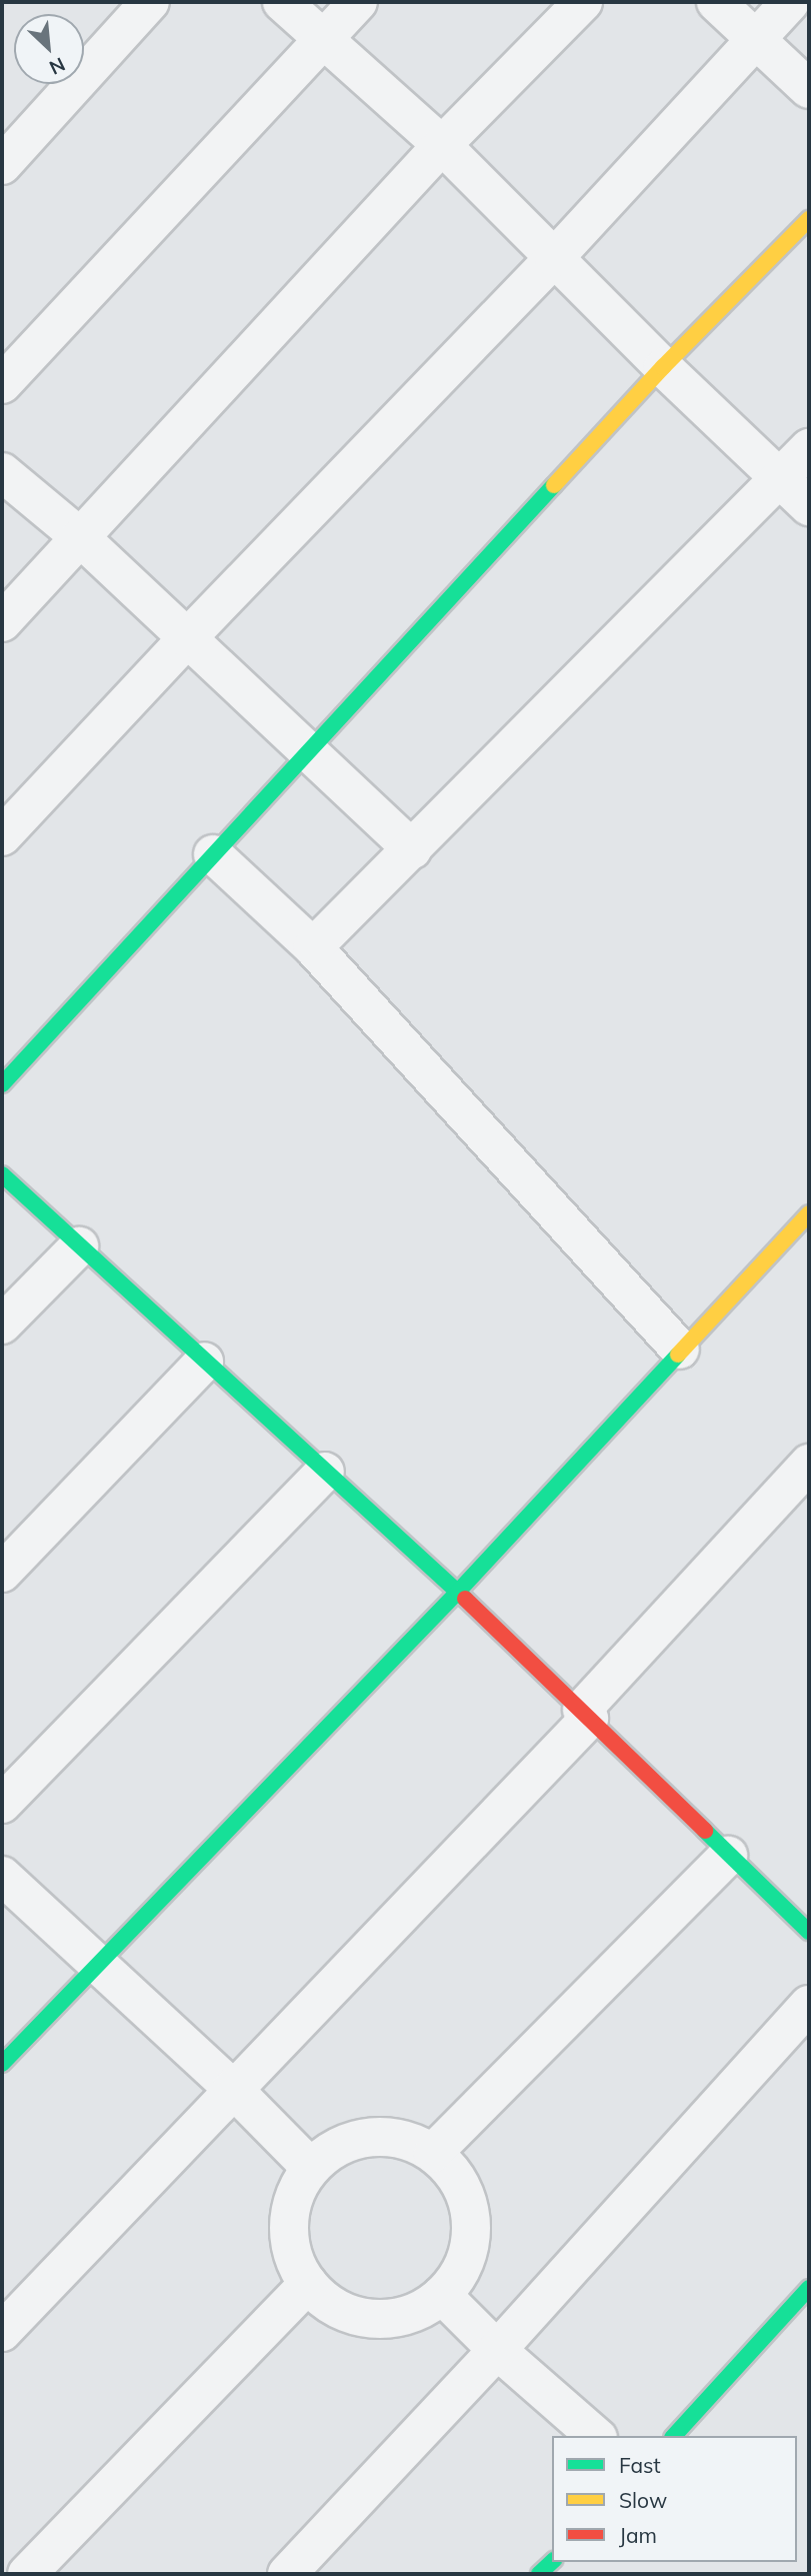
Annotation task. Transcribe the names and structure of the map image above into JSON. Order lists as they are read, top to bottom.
{
  "legend": ["Fast", "Slow", "Jam"],
  "north": "bottom right"
}
